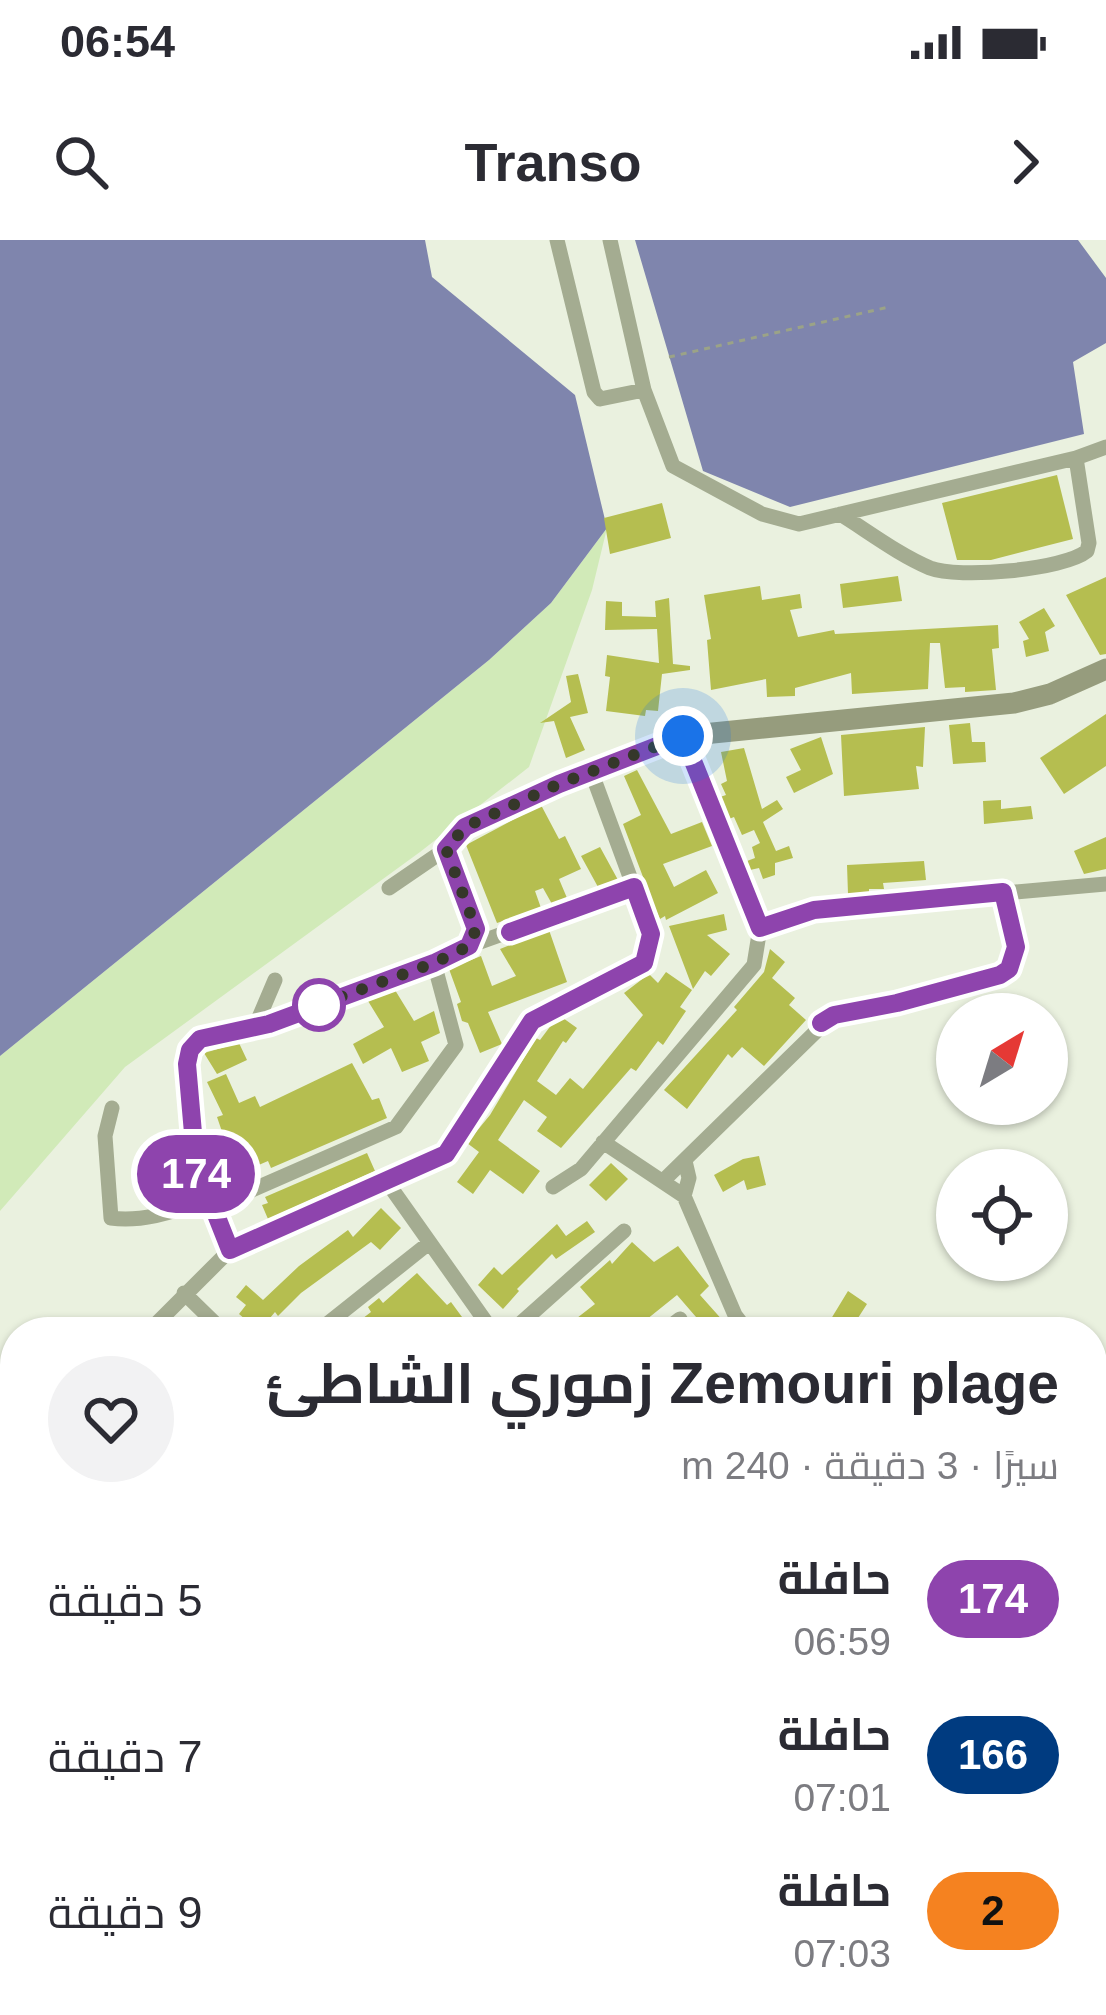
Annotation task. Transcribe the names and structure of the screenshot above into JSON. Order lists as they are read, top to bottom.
{
  "lines": ["bus line 174"],
  "north": "top right",
  "page": {
    "status": "06:54",
    "header": "Transo",
    "on_map": "174",
    "heading": ["Zemouri plage زموري الشاطئ", "سيرًا · 3 دقيقة · 240 m"],
    "list": [
      {
        "mark": "174",
        "name": "حافلة",
        "note": "06:59",
        "value": "5 دقيقة"
      },
      {
        "mark": "166",
        "name": "حافلة",
        "note": "07:01",
        "value": "7 دقيقة"
      },
      {
        "mark": "2",
        "name": "حافلة",
        "note": "07:03",
        "value": "9 دقيقة"
      }
    ]
  }
}
